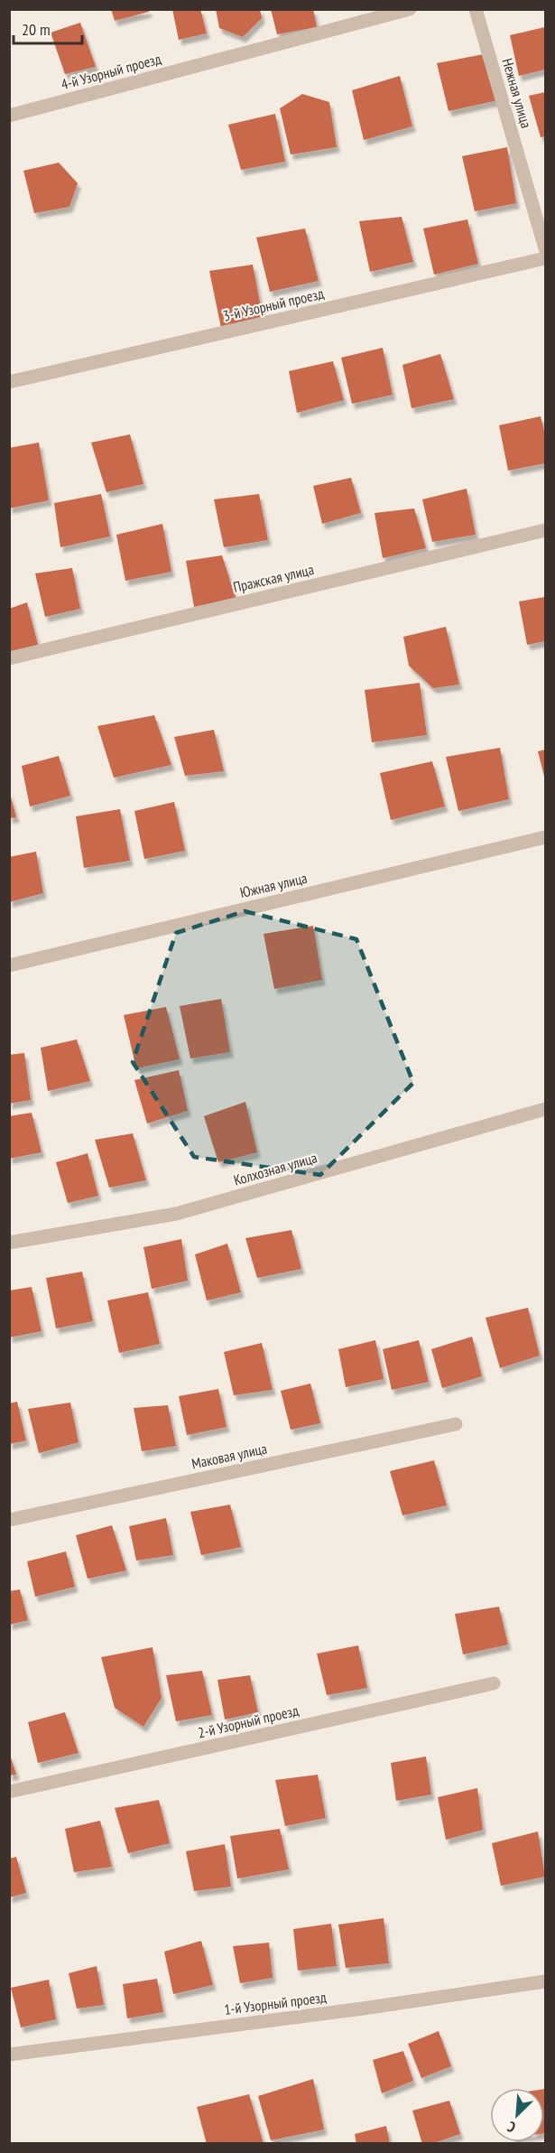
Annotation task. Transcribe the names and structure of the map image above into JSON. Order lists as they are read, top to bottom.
{
  "streets": {
    "street": [
      "4-й Узорный проезд",
      "Нежная улица",
      "3-й Узорный проезд",
      "Пражская улица",
      "Южная улица",
      "Колхозная улица",
      "Маковая улица",
      "2-й Узорный проезд",
      "1-й Узорный проезд"
    ]
  },
  "scale_bar": "20 m",
  "north": "bottom left"
}
